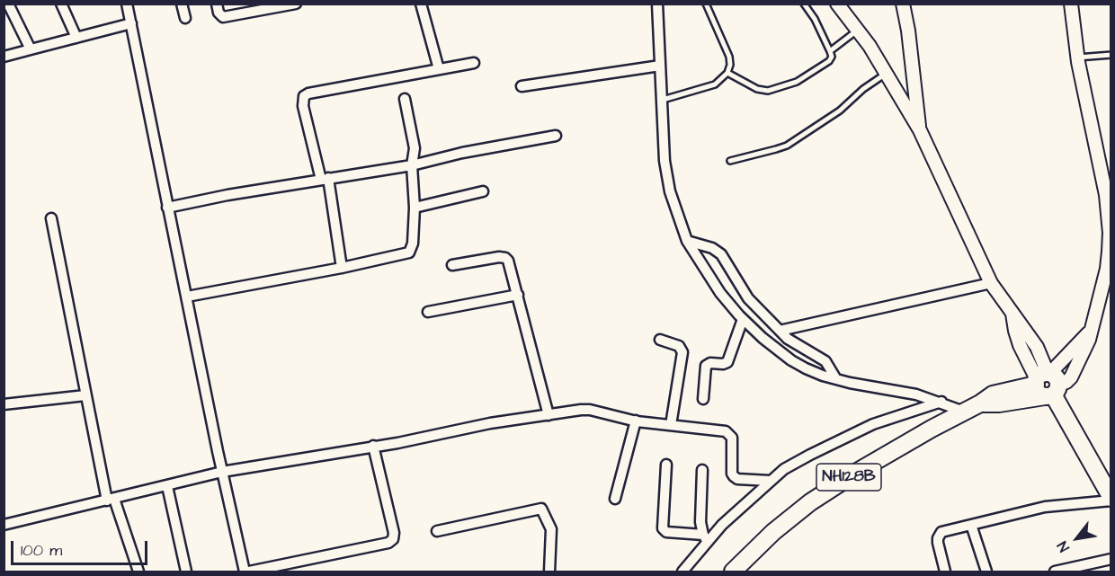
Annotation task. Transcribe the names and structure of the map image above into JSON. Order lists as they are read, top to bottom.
{
  "streets": {
    "highway": ["NH128B"]
  },
  "scale_bar": "100 m",
  "north": "bottom left"
}
